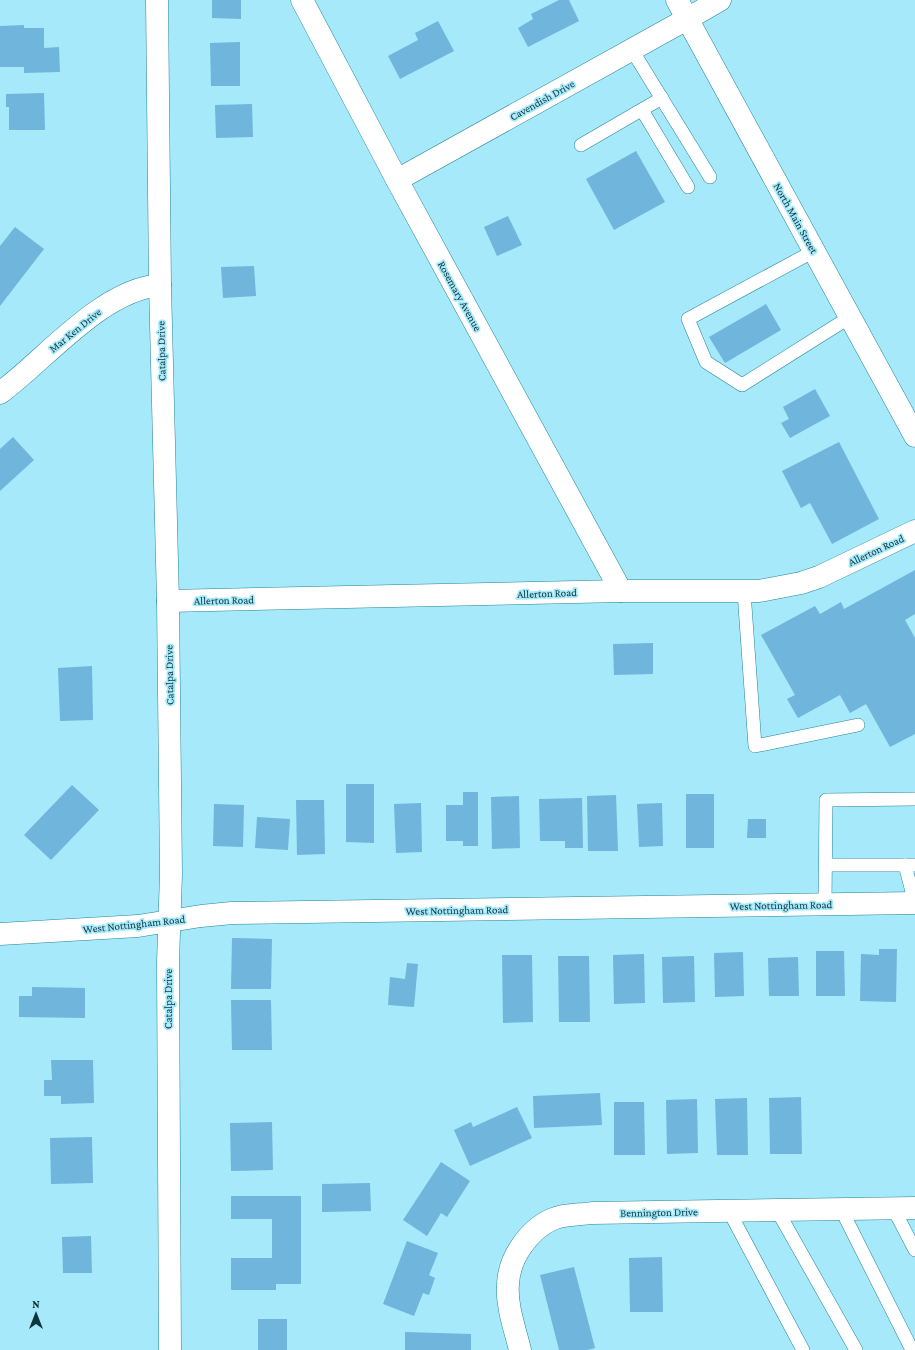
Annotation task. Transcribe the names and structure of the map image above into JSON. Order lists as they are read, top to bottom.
{
  "streets": {
    "street": [
      "Cavendish Drive",
      "North Main Street",
      "Rosemary Avenue",
      "Mar Ken Drive",
      "Catalpa Drive",
      "Allerton Road",
      "West Nottingham Road",
      "Bennington Drive"
    ]
  },
  "crossings": [
    ["Cavendish Drive", "North Main Street"],
    ["Cavendish Drive", "Rosemary Avenue"],
    ["Rosemary Avenue", "Allerton Road"],
    ["Mar Ken Drive", "Catalpa Drive"],
    ["Catalpa Drive", "Allerton Road"],
    ["Catalpa Drive", "West Nottingham Road"]
  ],
  "north": "top"
}
